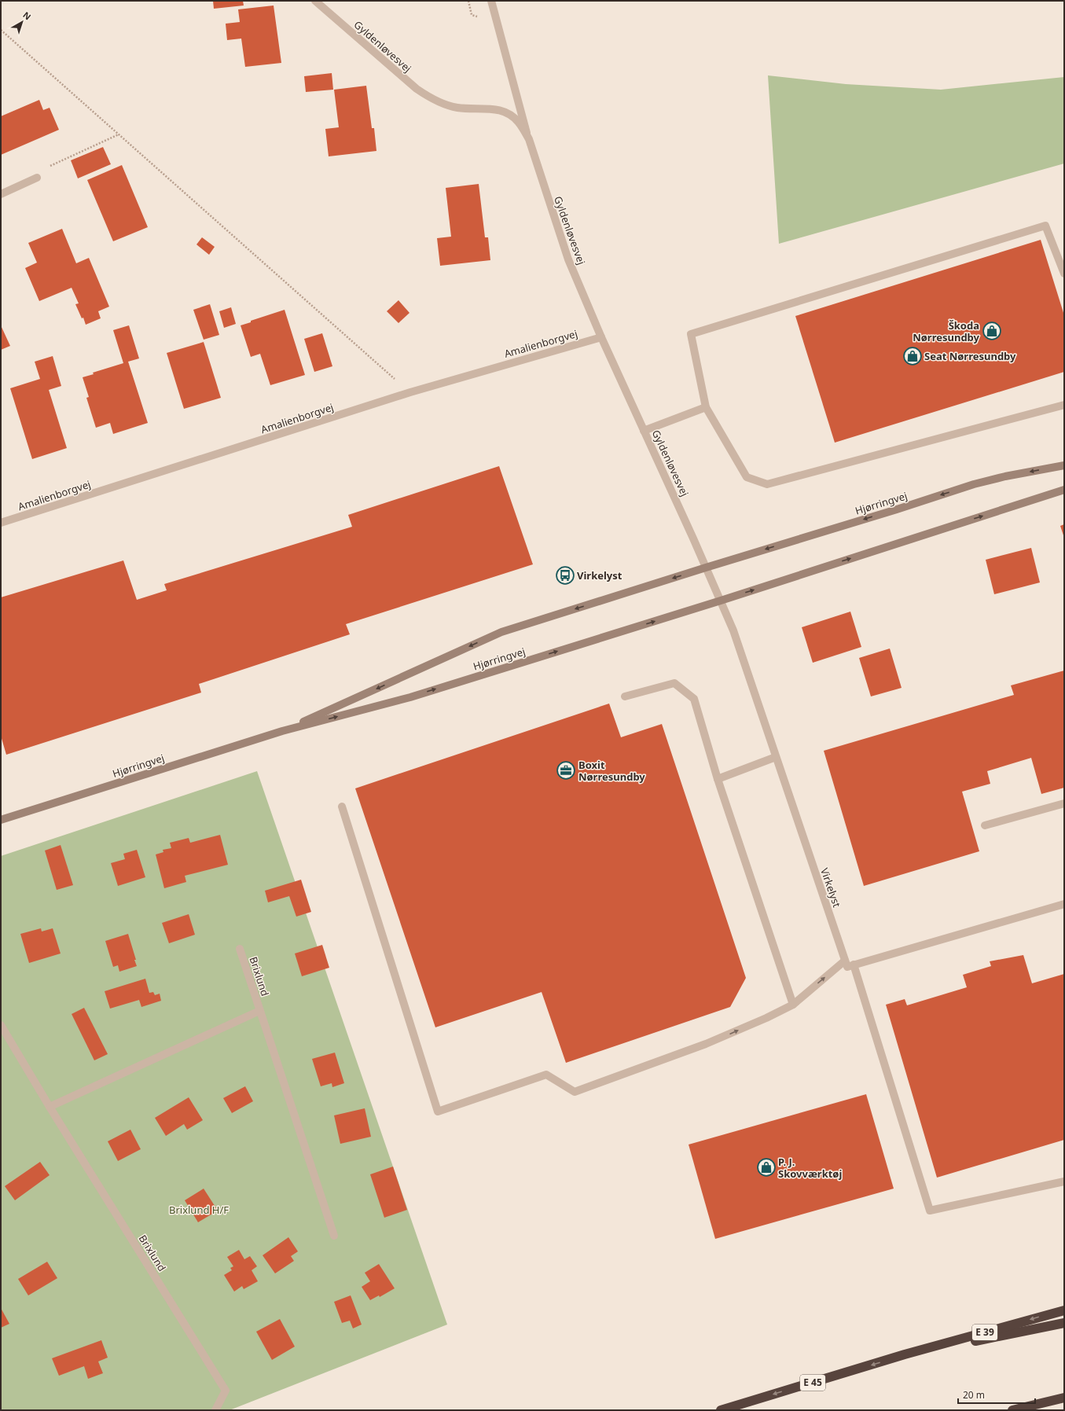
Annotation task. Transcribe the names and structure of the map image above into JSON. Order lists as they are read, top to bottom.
{
  "streets": {
    "highway": ["E 39", "E 45"],
    "main road": ["Hjørringvej"],
    "street": [
      "Gyldenløvesvej",
      "Amalienborgvej",
      "Virkelyst",
      "Brixlund"
    ]
  },
  "crossings": [
    ["Gyldenløvesvej", "Amalienborgvej"],
    ["Gyldenløvesvej", "Hjørringvej"],
    ["Hjørringvej", "Virkelyst"],
    ["E 39", "E 45"]
  ],
  "parks": ["Brixlund H/F"],
  "places": {
    "shop": ["Škoda Nørresundby", "Seat Nørresundby", "P. J. Skovværktøj"],
    "bus stop": ["Virkelyst"],
    "office": ["Boxit Nørresundby"]
  },
  "scale_bar": "20 m",
  "north": "top right"
}
